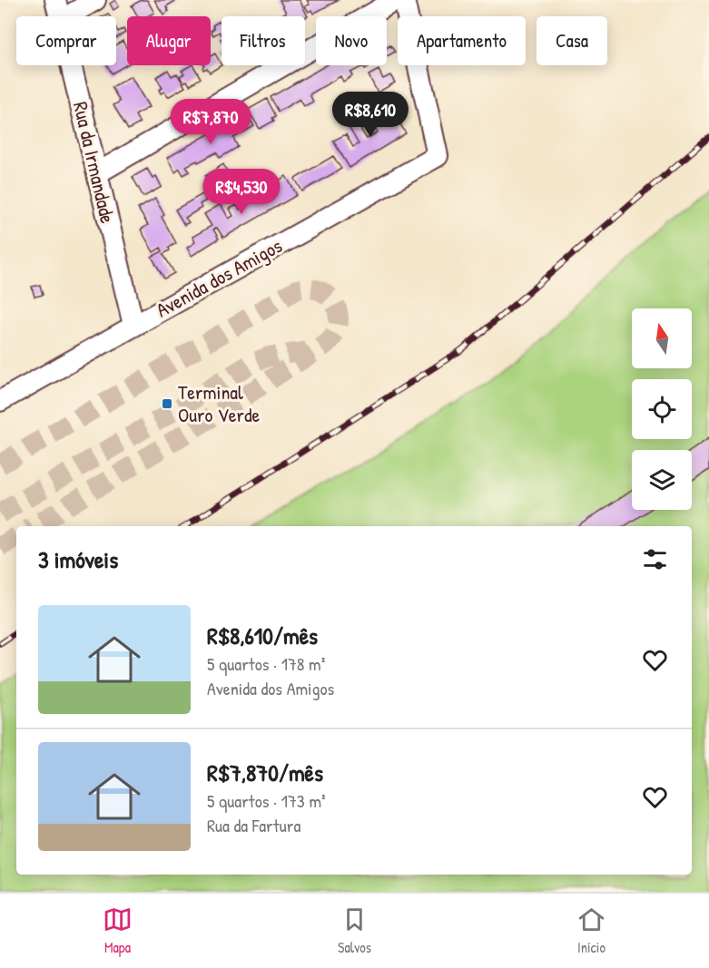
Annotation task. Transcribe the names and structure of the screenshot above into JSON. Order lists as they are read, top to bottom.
{
  "streets": {
    "street": ["Rua da Irmandade", "Avenida dos Amigos"]
  },
  "crossings": [
    ["Rua da Irmandade", "Avenida dos Amigos"]
  ],
  "places": {
    "transit": ["Terminal Ouro Verde"]
  },
  "north": "top",
  "page": {
    "chip": [
      "Comprar",
      "Alugar",
      "Filtros",
      "Novo",
      "Apartamento",
      "Casa"
    ],
    "price": ["R$8,610", "R$7,870", "R$4,530"],
    "heading": "3 imóveis",
    "list": [
      {
        "name": "R$8,610/mês",
        "note": "5 quartos · 178 m² · Avenida dos Amigos"
      },
      {
        "name": "R$7,870/mês",
        "note": "5 quartos · 173 m² · Rua da Fartura"
      }
    ],
    "tabs": ["Mapa", "Salvos", "Início"]
  }
}
